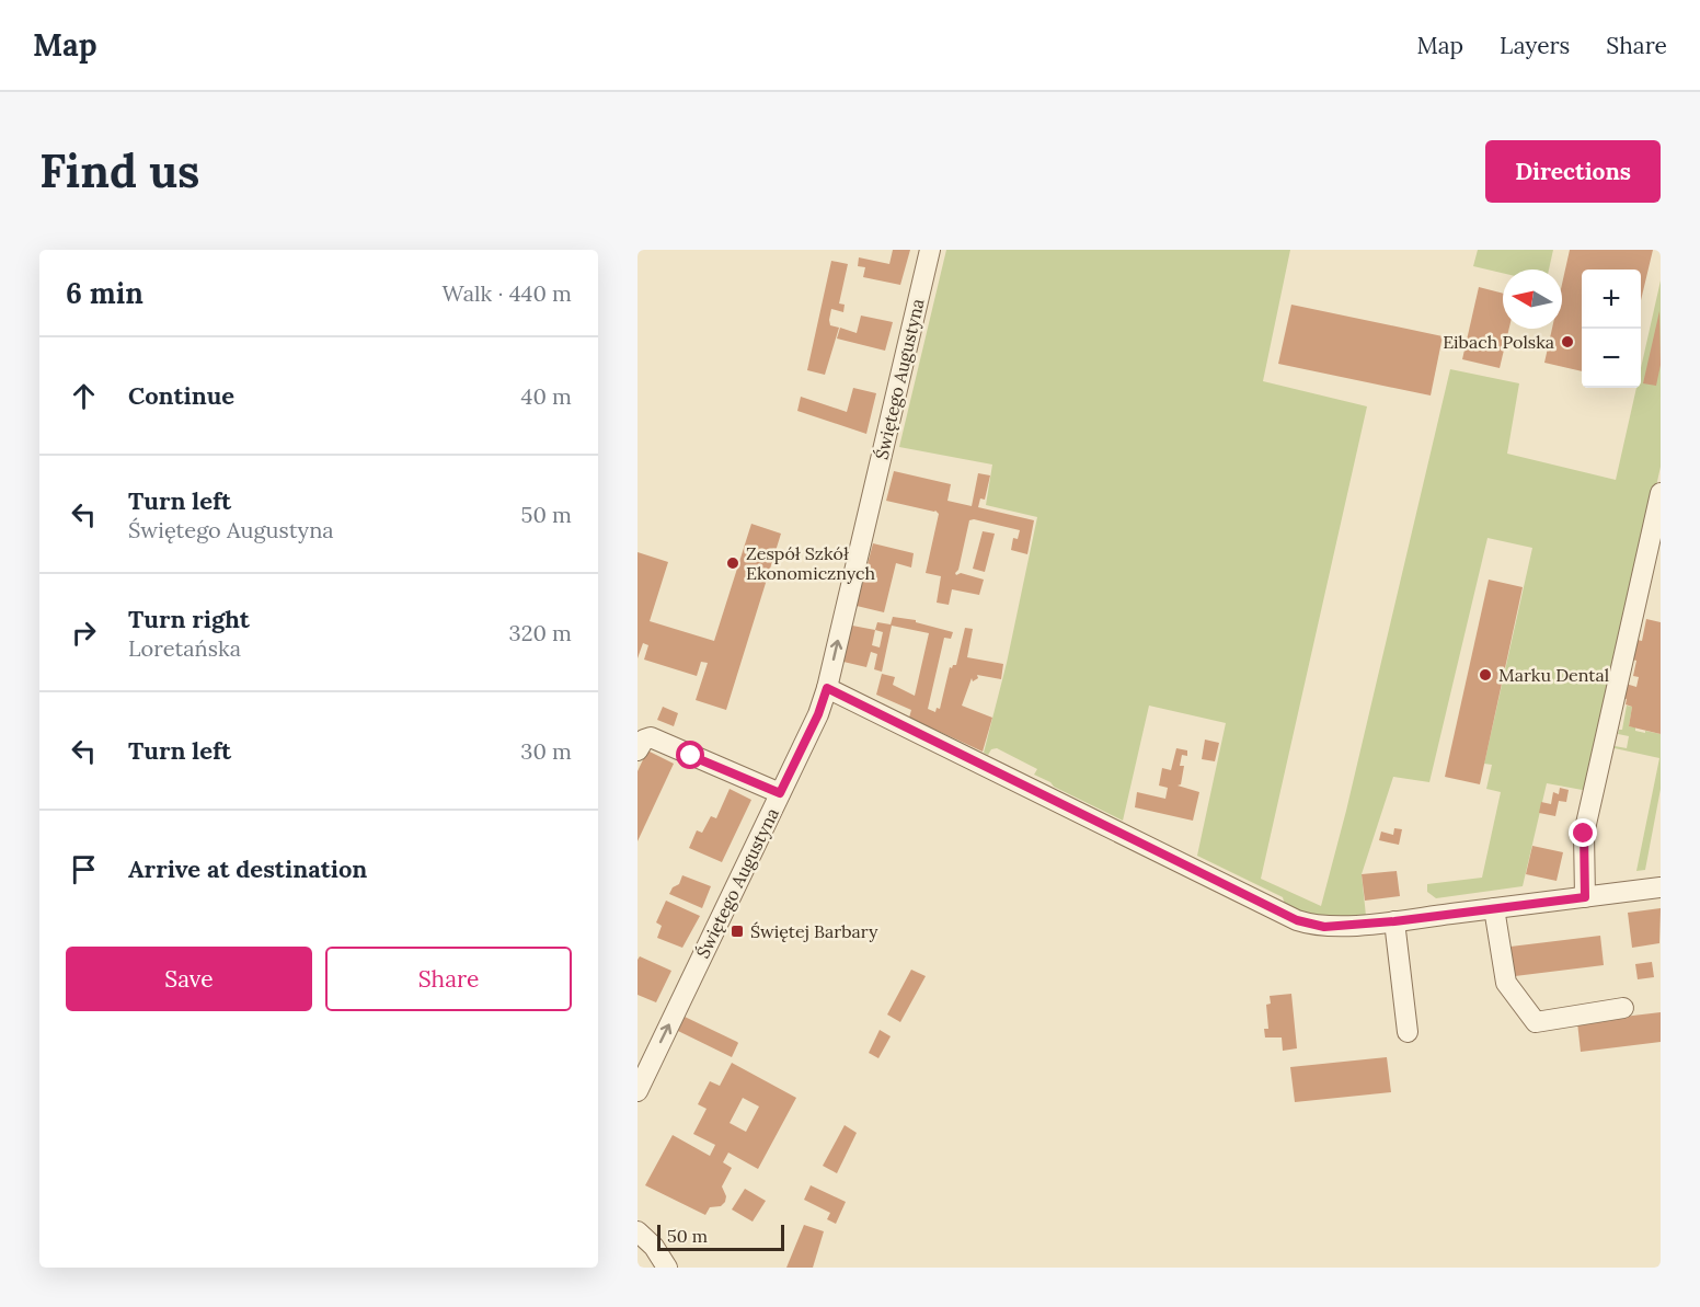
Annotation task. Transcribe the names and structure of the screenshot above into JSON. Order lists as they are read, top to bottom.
{
  "streets": {
    "street": ["Świętego Augustyna"]
  },
  "one_way": ["Świętego Augustyna"],
  "places": {
    "other": ["Eibach Polska", "Zespół Szkół Ekonomicznych", "Marku Dental"],
    "transit": ["Świętej Barbary"]
  },
  "scale_bar": "50 m",
  "north": "left",
  "page": {
    "header": "Map",
    "nav": ["Map", "Layers", "Share"],
    "buttons": [
      "Directions",
      ["Save", "Share"]
    ],
    "title": "Find us",
    "heading": ["6 min", "Walk · 440 m"],
    "map_buttons": ["+", "−"],
    "list": [
      ["Continue", "40 m"],
      ["Turn left", "Świętego Augustyna", "50 m"],
      ["Turn right", "Loretańska", "320 m"],
      ["Turn left", "30 m"],
      "Arrive at destination"
    ],
    "scale": "50 m"
  }
}
